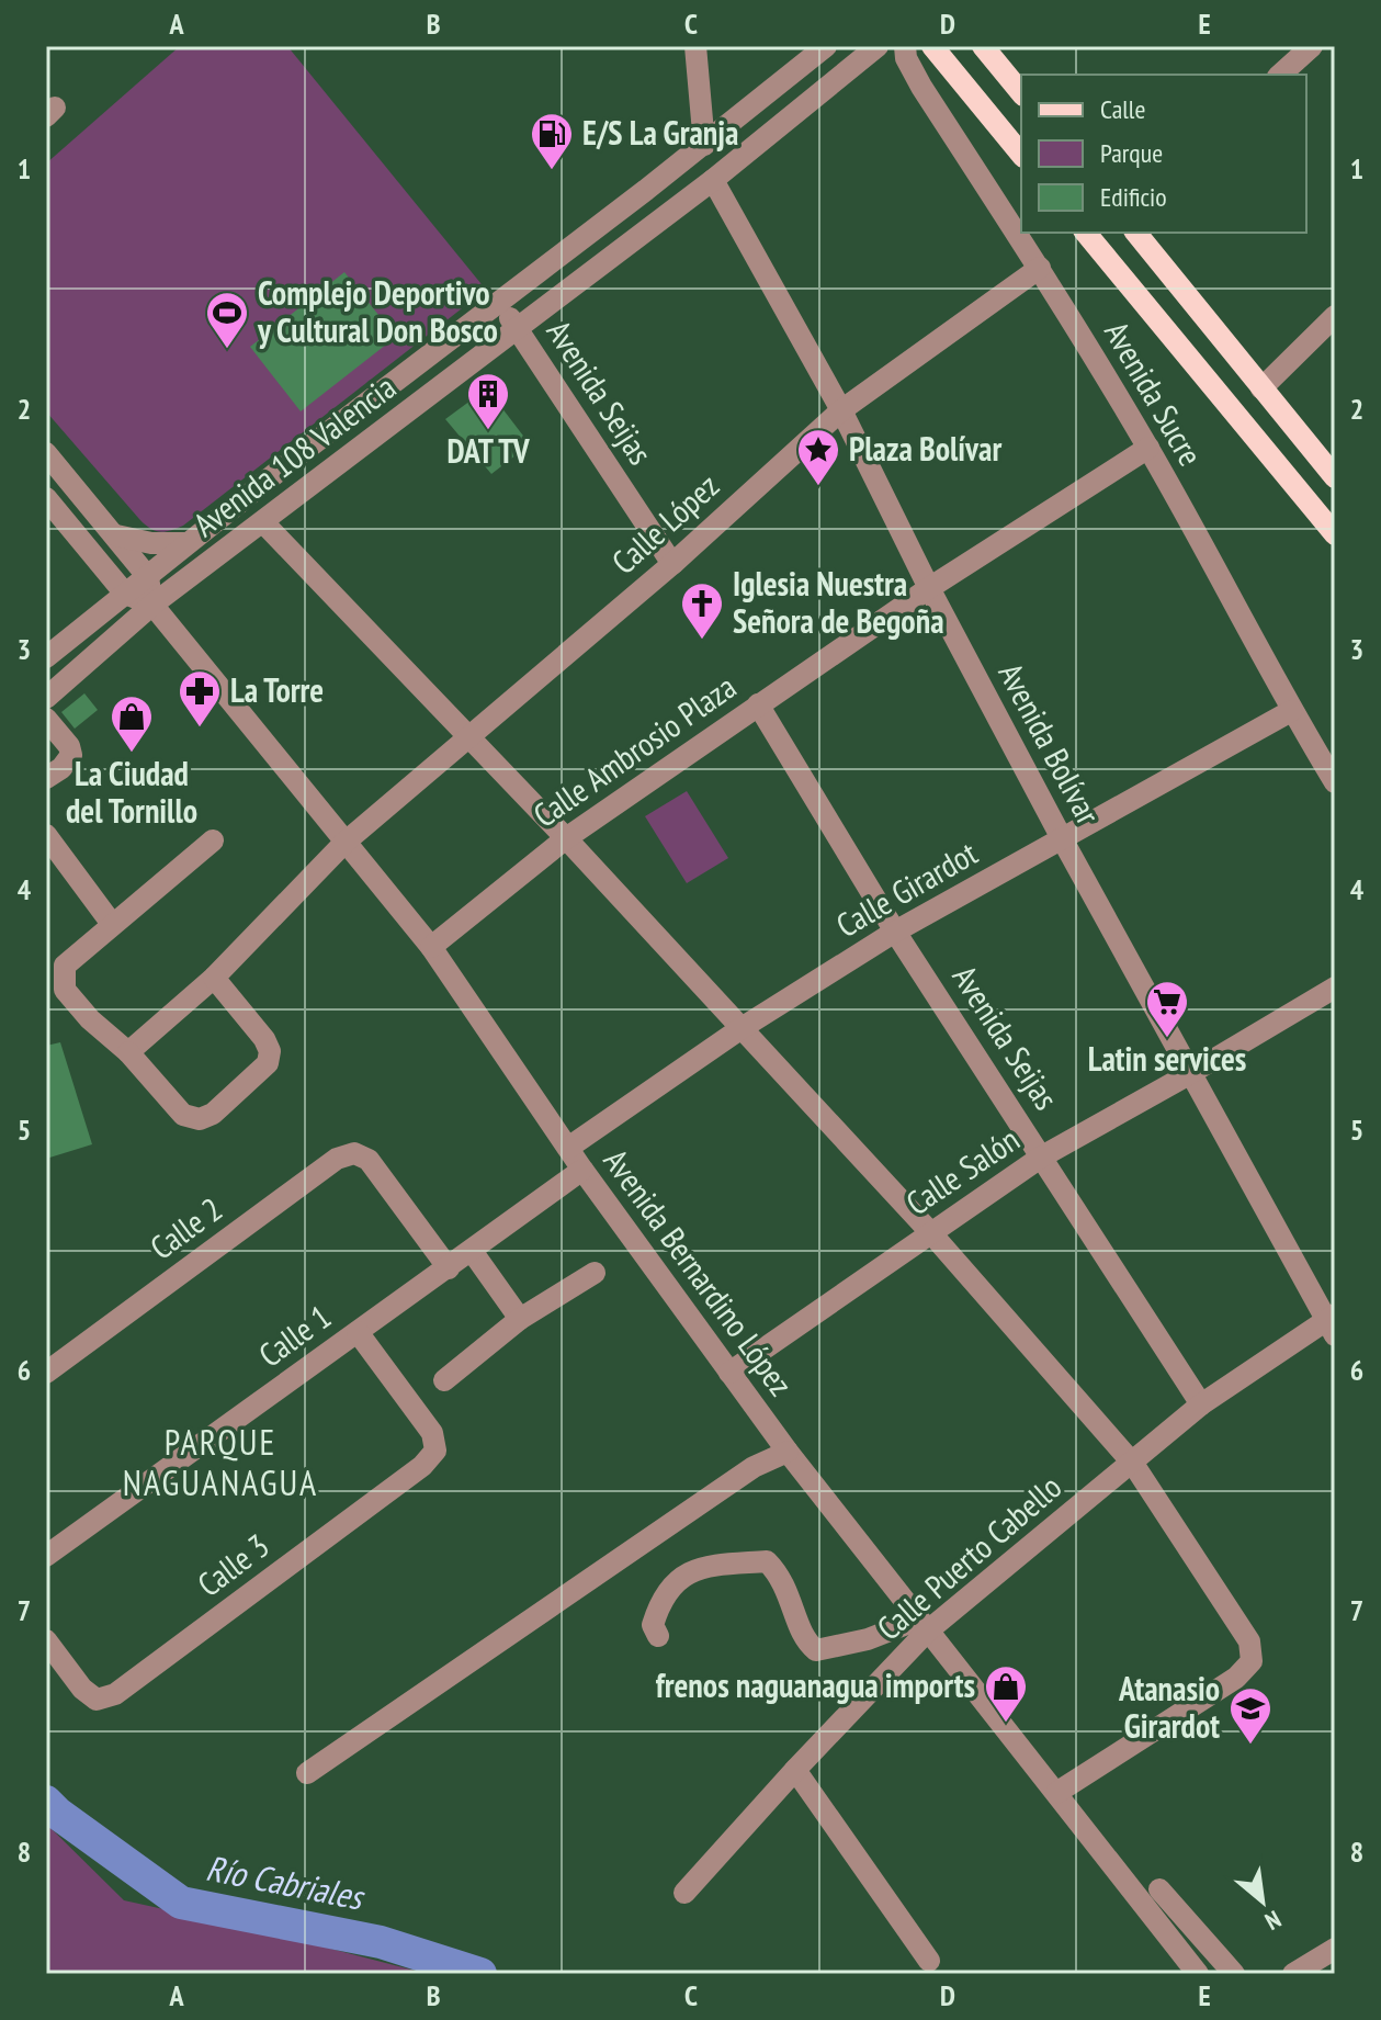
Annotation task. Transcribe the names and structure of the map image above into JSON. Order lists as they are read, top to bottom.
{
  "streets": {
    "street": [
      "Avenida Seijas",
      "Avenida Sucre",
      "Avenida 108 Valencia",
      "Calle López",
      "Avenida Bolívar",
      "Calle Ambrosio Plaza",
      "Calle Girardot",
      "Calle Salón",
      "Calle 2",
      "Avenida Bernardino López",
      "Calle 1",
      "Calle Puerto Cabello",
      "Calle 3"
    ]
  },
  "crossings": [
    ["Avenida Seijas", "Avenida 108 Valencia"],
    ["Avenida Seijas", "Calle López"],
    ["Avenida Seijas", "Calle Ambrosio Plaza"],
    ["Avenida Seijas", "Calle Girardot"],
    ["Avenida Seijas", "Calle Salón"],
    ["Avenida Seijas", "Calle Puerto Cabello"],
    ["Avenida Sucre", "Calle López"],
    ["Avenida Sucre", "Calle Ambrosio Plaza"],
    ["Avenida Sucre", "Calle Girardot"],
    ["Avenida 108 Valencia", "Avenida Bolívar"],
    ["Avenida 108 Valencia", "Avenida Bernardino López"],
    ["Calle López", "Avenida Bolívar"],
    ["Calle López", "Avenida Bernardino López"],
    ["Avenida Bolívar", "Calle Ambrosio Plaza"],
    ["Avenida Bolívar", "Calle Girardot"],
    ["Avenida Bolívar", "Calle Salón"],
    ["Avenida Bolívar", "Calle Puerto Cabello"],
    ["Calle Ambrosio Plaza", "Avenida Bernardino López"],
    ["Calle Girardot", "Avenida Bernardino López"],
    ["Calle Salón", "Avenida Bernardino López"],
    ["Calle 2", "Calle 1"],
    ["Avenida Bernardino López", "Calle 1"],
    ["Avenida Bernardino López", "Calle Puerto Cabello"],
    ["Calle 1", "Calle 3"]
  ],
  "districts": ["PARQUE NAGUANAGUA"],
  "water": ["Río Cabriales"],
  "places": {
    "fuel station": ["E/S La Granja"],
    "sports": ["Complejo Deportivo y Cultural Don Bosco"],
    "building": ["DAT TV"],
    "place": ["Plaza Bolívar"],
    "church": ["Iglesia Nuestra Señora de Begoña"],
    "pharmacy": ["La Torre"],
    "shop": ["La Ciudad del Tornillo", "frenos naguanagua imports"],
    "supermarket": ["Latin services"],
    "school or university": ["Atanasio Girardot"]
  },
  "legend": ["Calle", "Parque", "Edificio"],
  "north": "bottom right",
  "grid": {
    "columns": [
      "A",
      "B",
      "C",
      "D",
      "E"
    ],
    "rows": [
      "1",
      "2",
      "3",
      "4",
      "5",
      "6",
      "7",
      "8"
    ]
  }
}
